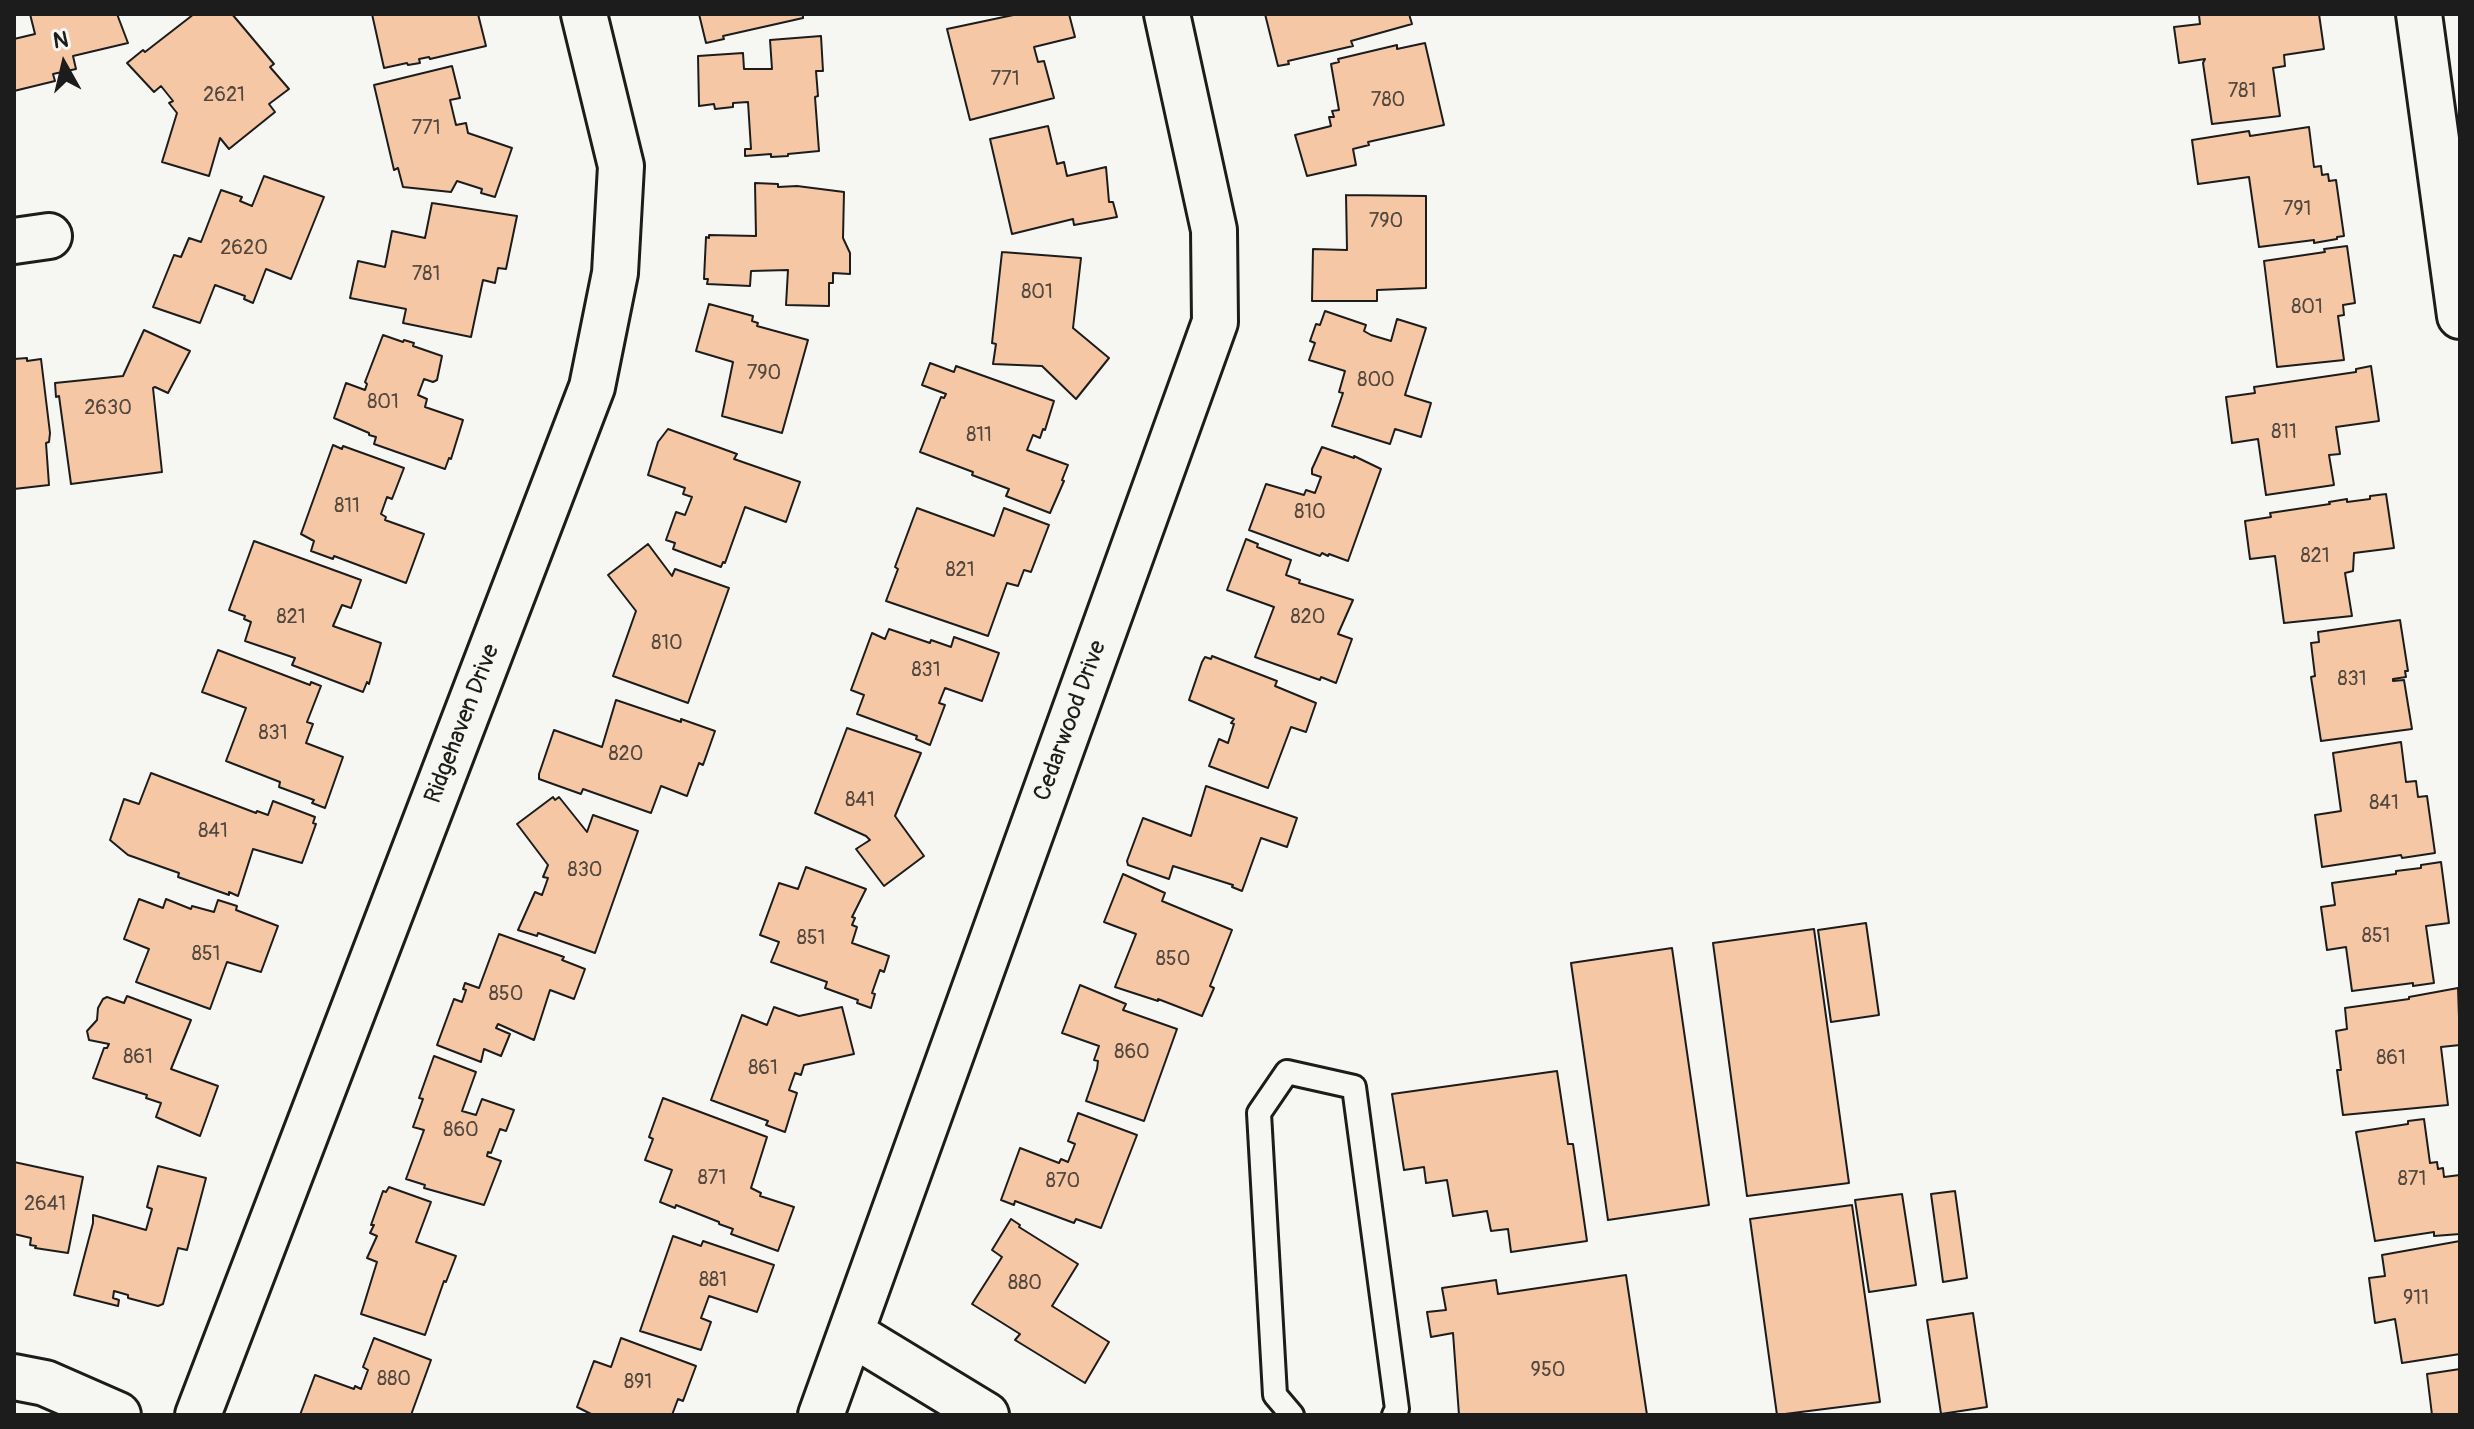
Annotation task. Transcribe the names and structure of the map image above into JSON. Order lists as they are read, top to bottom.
{
  "streets": {
    "street": ["Cedarwood Drive", "Ridgehaven Drive"]
  },
  "house_numbers": [
    "771",
    "781",
    "2621",
    "780",
    "771",
    "791",
    "790",
    "2620",
    "781",
    "801",
    "801",
    "790",
    "800",
    "801",
    "2630",
    "811",
    "811",
    "811",
    "810",
    "821",
    "821",
    "821",
    "820",
    "810",
    "831",
    "831",
    "831",
    "820",
    "841",
    "841",
    "841",
    "830",
    "851",
    "851",
    "851",
    "850",
    "850",
    "860",
    "861",
    "861",
    "861",
    "860",
    "871",
    "871",
    "870",
    "2641",
    "881",
    "880",
    "911",
    "950",
    "880",
    "891"
  ],
  "north": "top"
}
